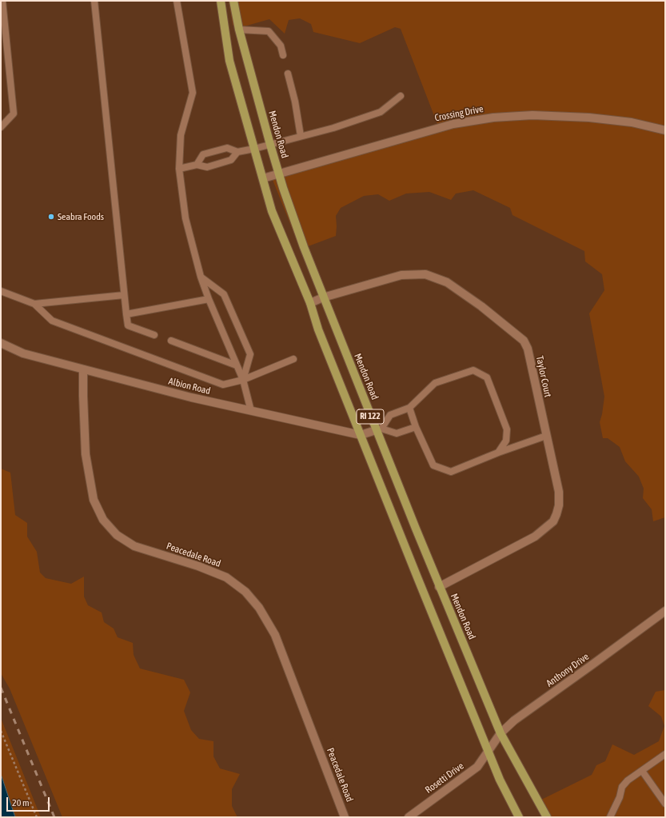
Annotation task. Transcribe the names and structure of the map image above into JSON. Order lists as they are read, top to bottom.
{
  "streets": {
    "main road": ["Mendon Road", "RI 122"],
    "street": [
      "Crossing Drive",
      "Taylor Court",
      "Albion Road",
      "Peacedale Road",
      "Anthony Drive",
      "Rosetti Drive"
    ]
  },
  "crossings": [
    ["Crossing Drive", "Mendon Road"],
    ["Crossing Drive", "RI 122"],
    ["Mendon Road", "Taylor Court"],
    ["Mendon Road", "Albion Road"],
    ["Mendon Road", "Anthony Drive"],
    ["Taylor Court", "RI 122"],
    ["Albion Road", "RI 122"],
    ["Albion Road", "Peacedale Road"],
    ["RI 122", "Anthony Drive"],
    ["RI 122", "Rosetti Drive"],
    ["Anthony Drive", "Rosetti Drive"]
  ],
  "places": ["Seabra Foods"],
  "scale_bar": "20 m"
}
